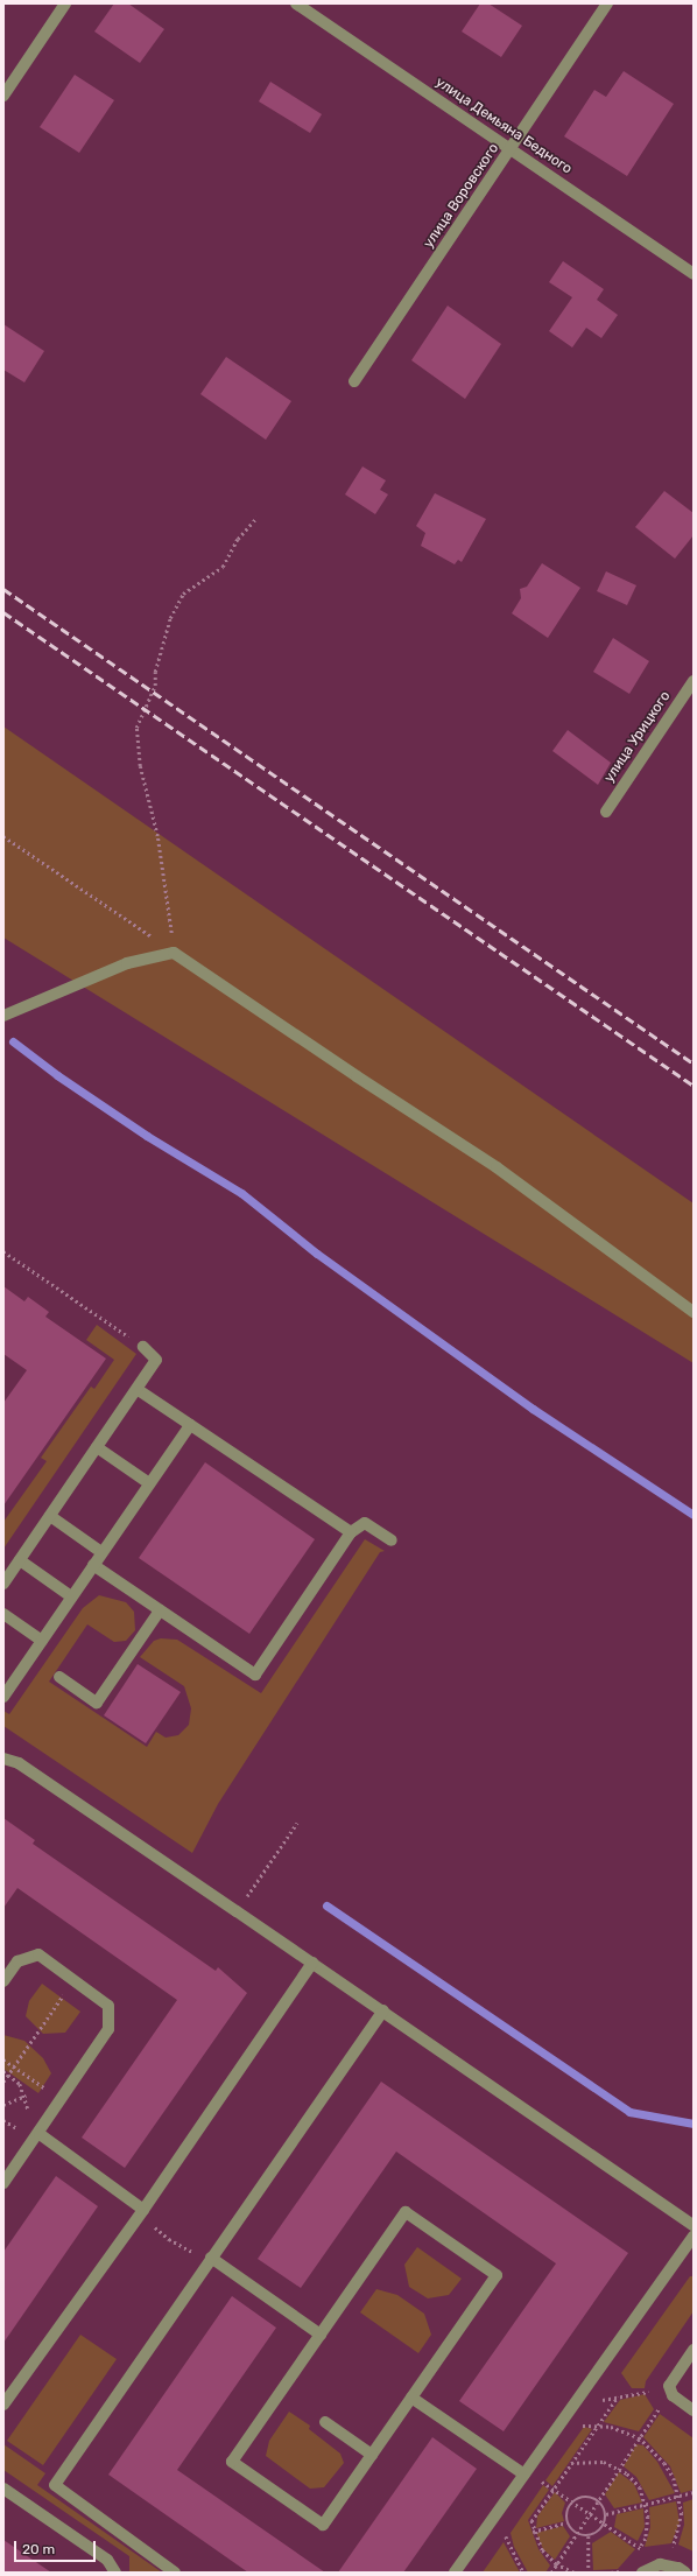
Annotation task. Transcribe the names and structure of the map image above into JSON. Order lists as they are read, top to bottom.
{
  "streets": {
    "street": ["улица Демьяна Бедного", "улица Воровского", "улица Урицкого"]
  },
  "crossings": [
    ["улица Демьяна Бедного", "улица Воровского"]
  ],
  "scale_bar": "20 m"
}
